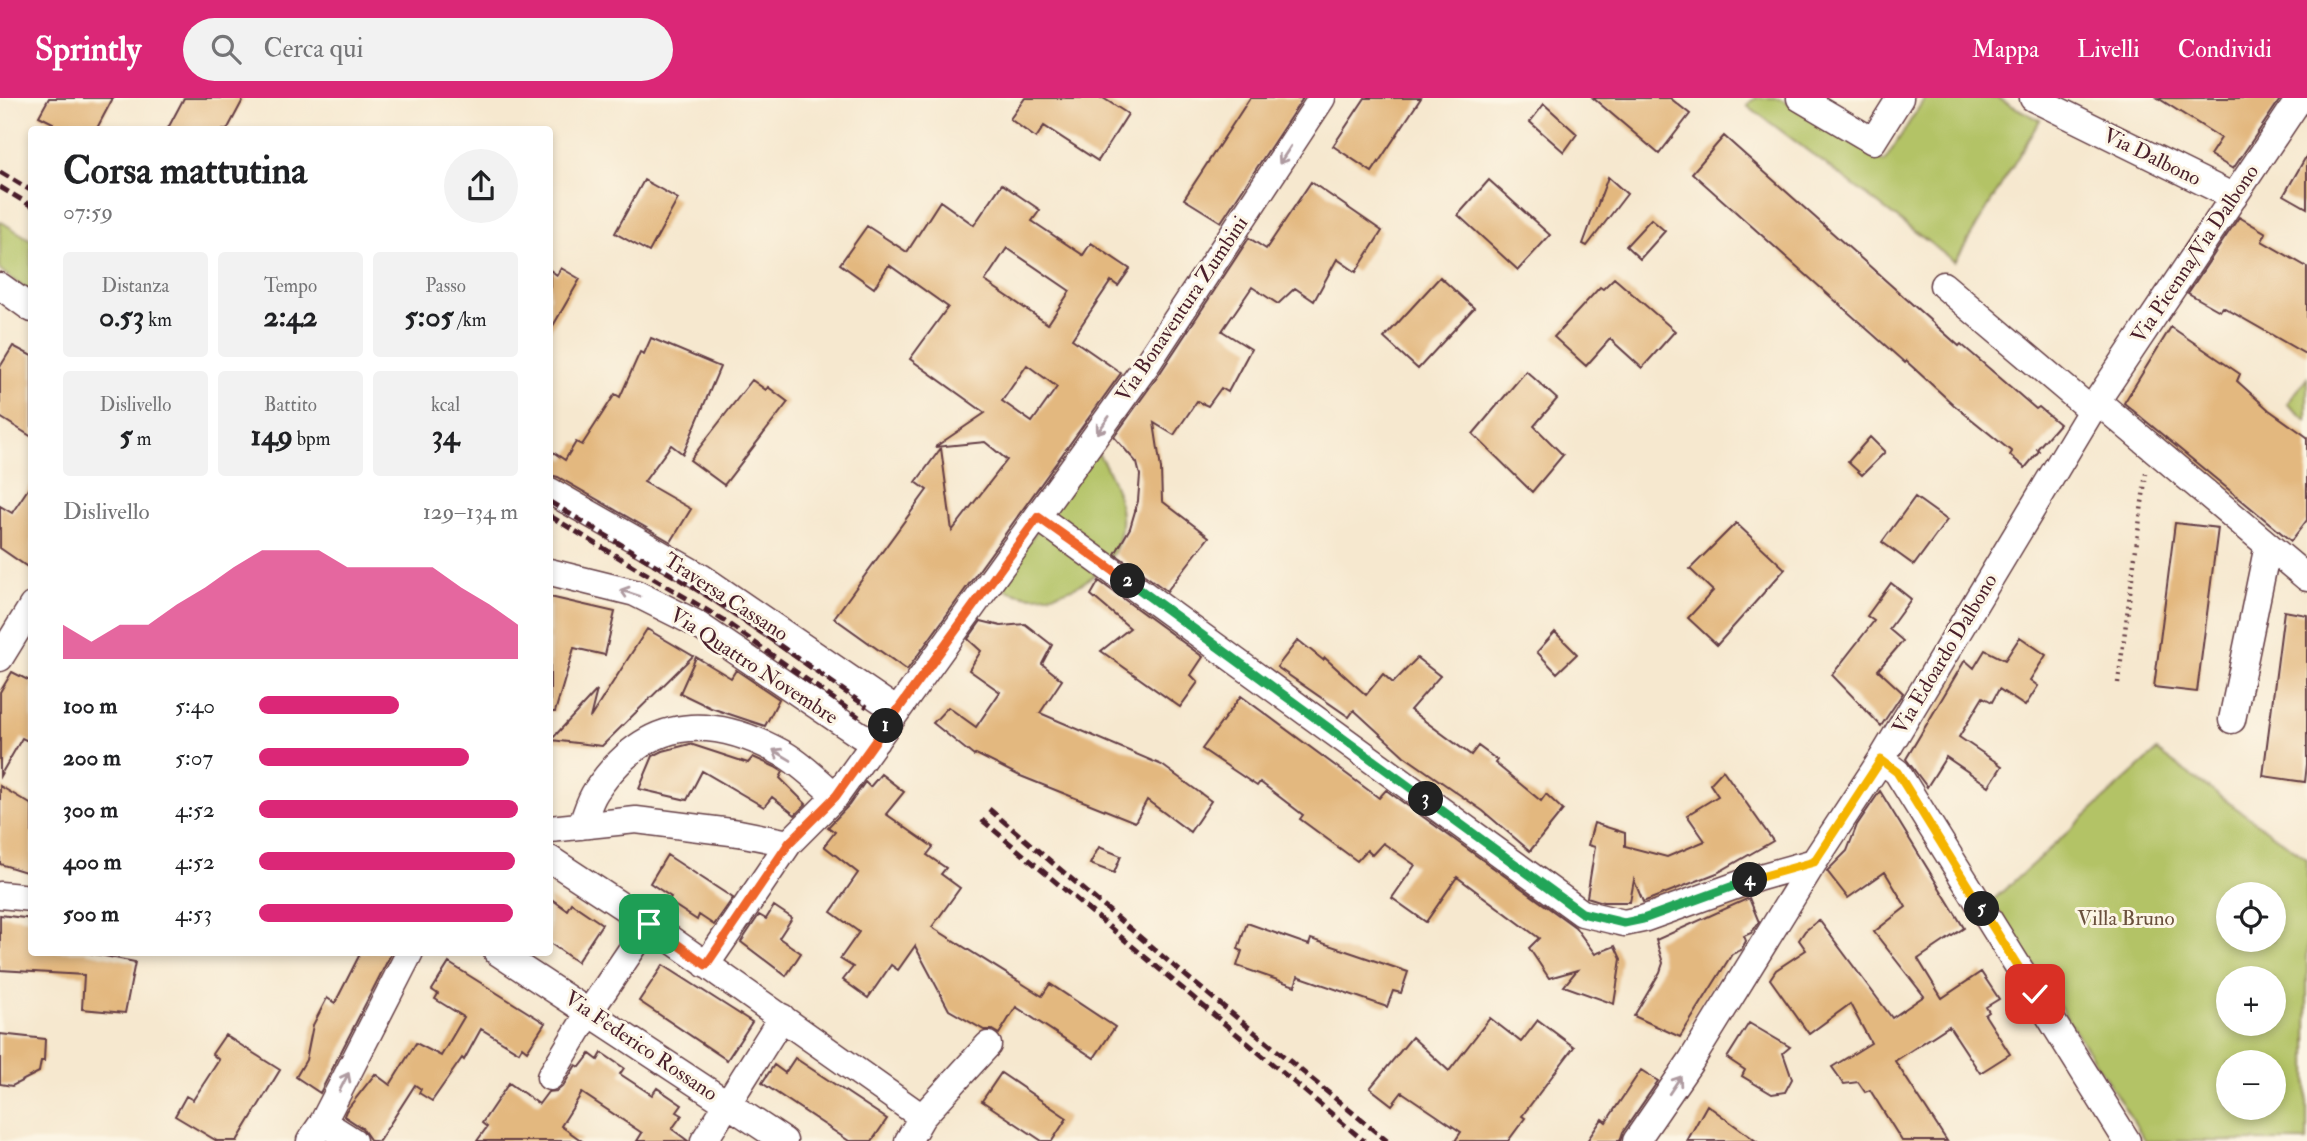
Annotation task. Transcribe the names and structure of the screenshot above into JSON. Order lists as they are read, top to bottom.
{
  "streets": {
    "street": [
      "Via Dalbono",
      "Via Picenna/Via Dalbono",
      "Via Bonaventura Zumbini",
      "Traversa Cassano",
      "Via Edoardo Dalbono",
      "Via Quattro Novembre",
      "Via Federico Rossano"
    ]
  },
  "crossings": [
    ["Via Dalbono", "Via Picenna/Via Dalbono"],
    ["Via Picenna/Via Dalbono", "Via Edoardo Dalbono"]
  ],
  "one_way": ["Via Bonaventura Zumbini", "Via Edoardo Dalbono"],
  "parks": ["Villa Bruno"],
  "page": {
    "header": "Sprintly",
    "search": "Cerca qui",
    "nav": ["Mappa", "Livelli", "Condividi"],
    "heading": ["Corsa mattutina", "07:59"],
    "stats": [
      ["Distanza", "0.53 km"],
      ["Tempo", "2:42"],
      ["Passo", "5:05 /km"],
      ["Dislivello", "5 m"],
      ["Battito", "149 bpm"],
      ["kcal", "34"]
    ],
    "chart": ["Dislivello", "129–134 m"],
    "pins": [
      "2",
      "1",
      "3",
      "4",
      "5"
    ],
    "list": [
      {
        "name": "100 m",
        "note": "5:40"
      },
      {
        "name": "200 m",
        "note": "5:07"
      },
      {
        "name": "300 m",
        "note": "4:52"
      },
      {
        "name": "400 m",
        "note": "4:52"
      },
      {
        "name": "500 m",
        "note": "4:53"
      }
    ],
    "map_buttons": ["+", "−"]
  }
}
